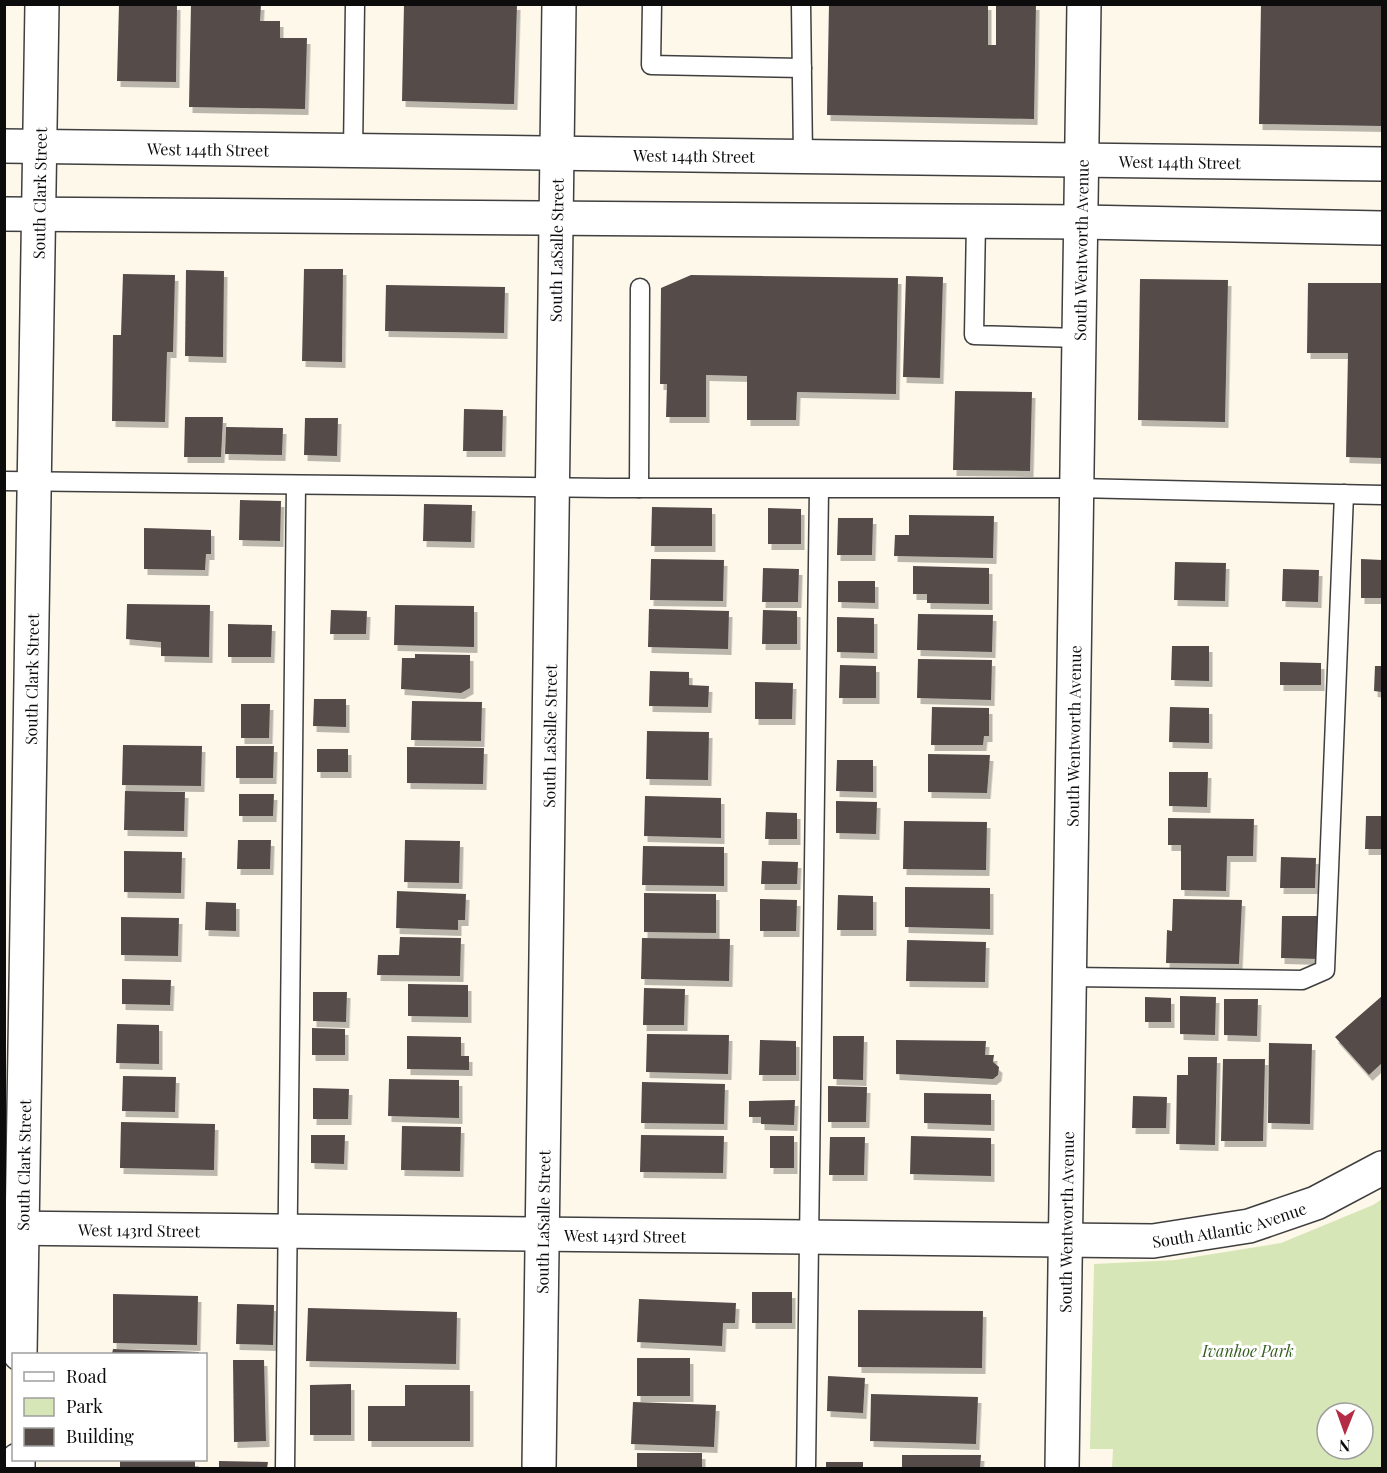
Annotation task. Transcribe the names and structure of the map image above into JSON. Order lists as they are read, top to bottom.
{
  "streets": {
    "street": [
      "West 144th Street",
      "South Clark Street",
      "South LaSalle Street",
      "South Wentworth Avenue",
      "South Atlantic Avenue",
      "West 143rd Street"
    ]
  },
  "crossings": [
    ["West 144th Street", "South Clark Street"],
    ["West 144th Street", "South LaSalle Street"],
    ["West 144th Street", "South Wentworth Avenue"],
    ["South Clark Street", "West 143rd Street"],
    ["South LaSalle Street", "West 143rd Street"],
    ["South Wentworth Avenue", "South Atlantic Avenue"],
    ["South Wentworth Avenue", "West 143rd Street"],
    ["South Atlantic Avenue", "West 143rd Street"]
  ],
  "parks": ["Ivanhoe Park"],
  "legend": ["Road", "Park", "Building"],
  "north": "bottom"
}
